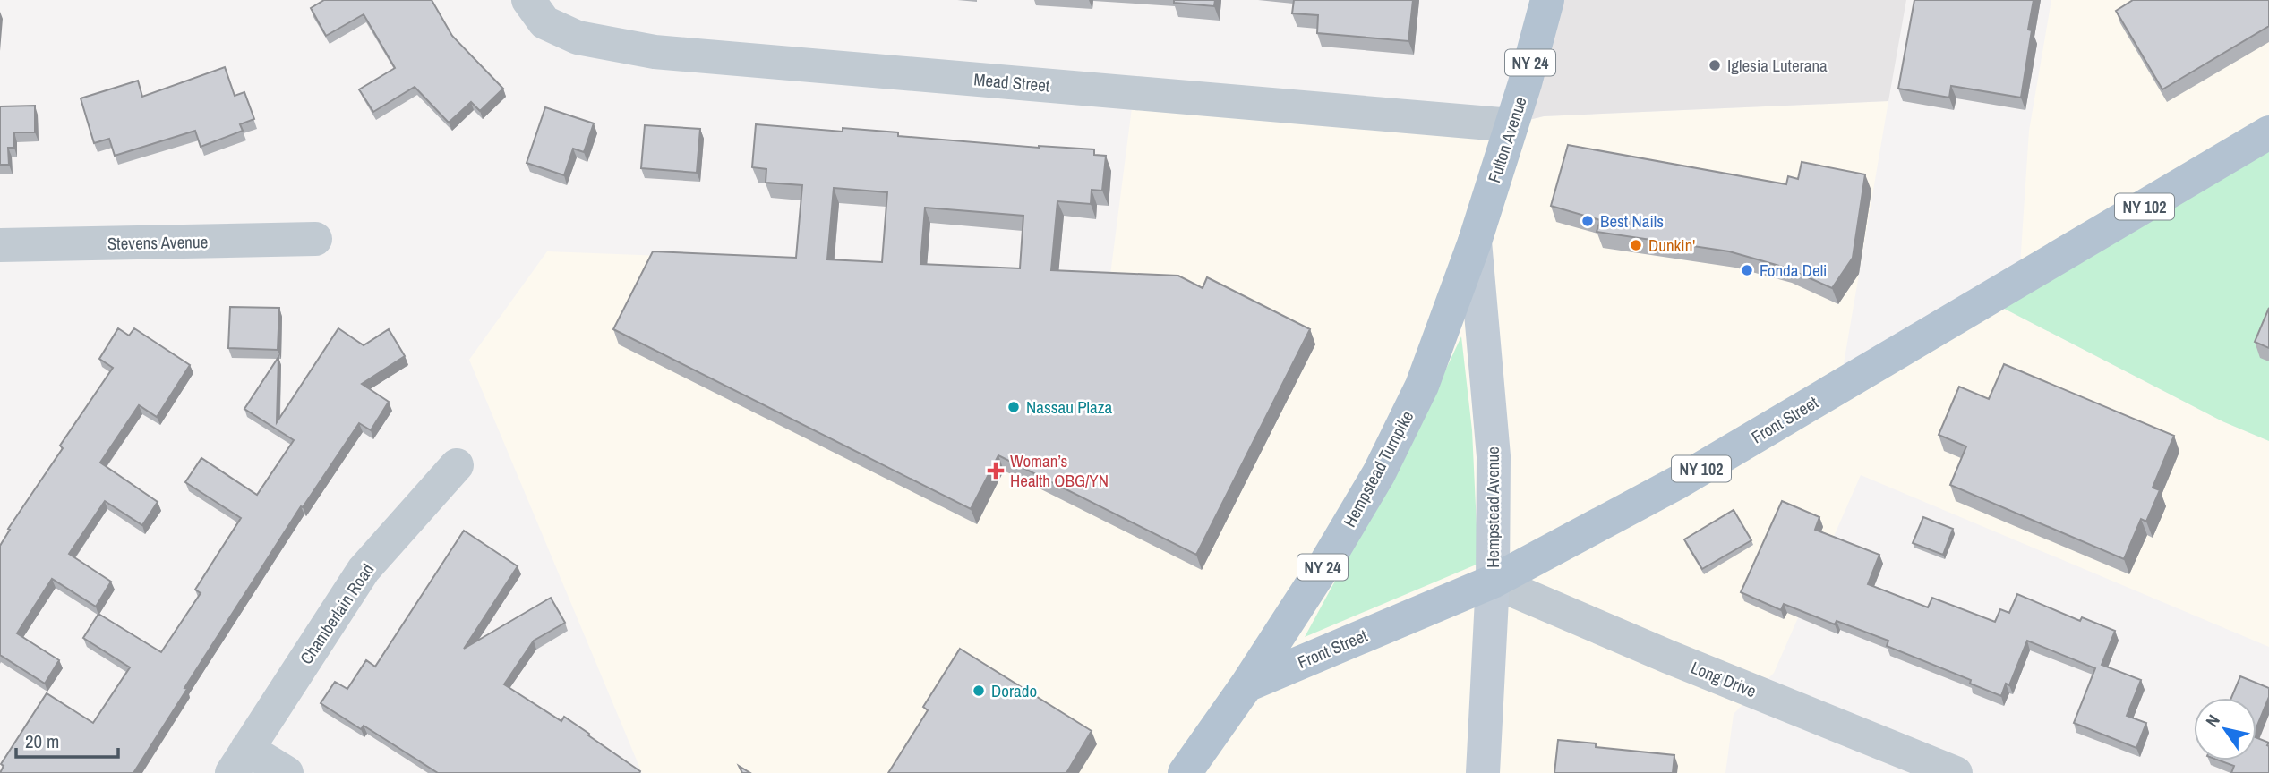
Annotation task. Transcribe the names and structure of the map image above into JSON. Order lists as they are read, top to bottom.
{
  "streets": {
    "main road": [
      "NY 24",
      "Fulton Avenue",
      "NY 102",
      "Front Street",
      "Hempstead Turnpike",
      "Hempstead Avenue"
    ],
    "street": [
      "Mead Street",
      "Stevens Avenue",
      "Chamberlain Road",
      "Long Drive"
    ]
  },
  "crossings": [
    ["Mead Street", "Fulton Avenue"],
    ["Fulton Avenue", "Hempstead Turnpike"],
    ["Fulton Avenue", "Hempstead Avenue"],
    ["Front Street", "Hempstead Turnpike"],
    ["Front Street", "Hempstead Avenue"],
    ["Front Street", "Long Drive"],
    ["Hempstead Turnpike", "Hempstead Avenue"],
    ["Hempstead Avenue", "Long Drive"]
  ],
  "places": {
    "other": [
      "Iglesia Luterana",
      "Best Nails",
      "Dunkin'",
      "Fonda Deli",
      "Nassau Plaza",
      "Dorado"
    ],
    "health": ["Woman’s Health OBG/YN"]
  },
  "scale_bar": "20 m",
  "north": "top left"
}
